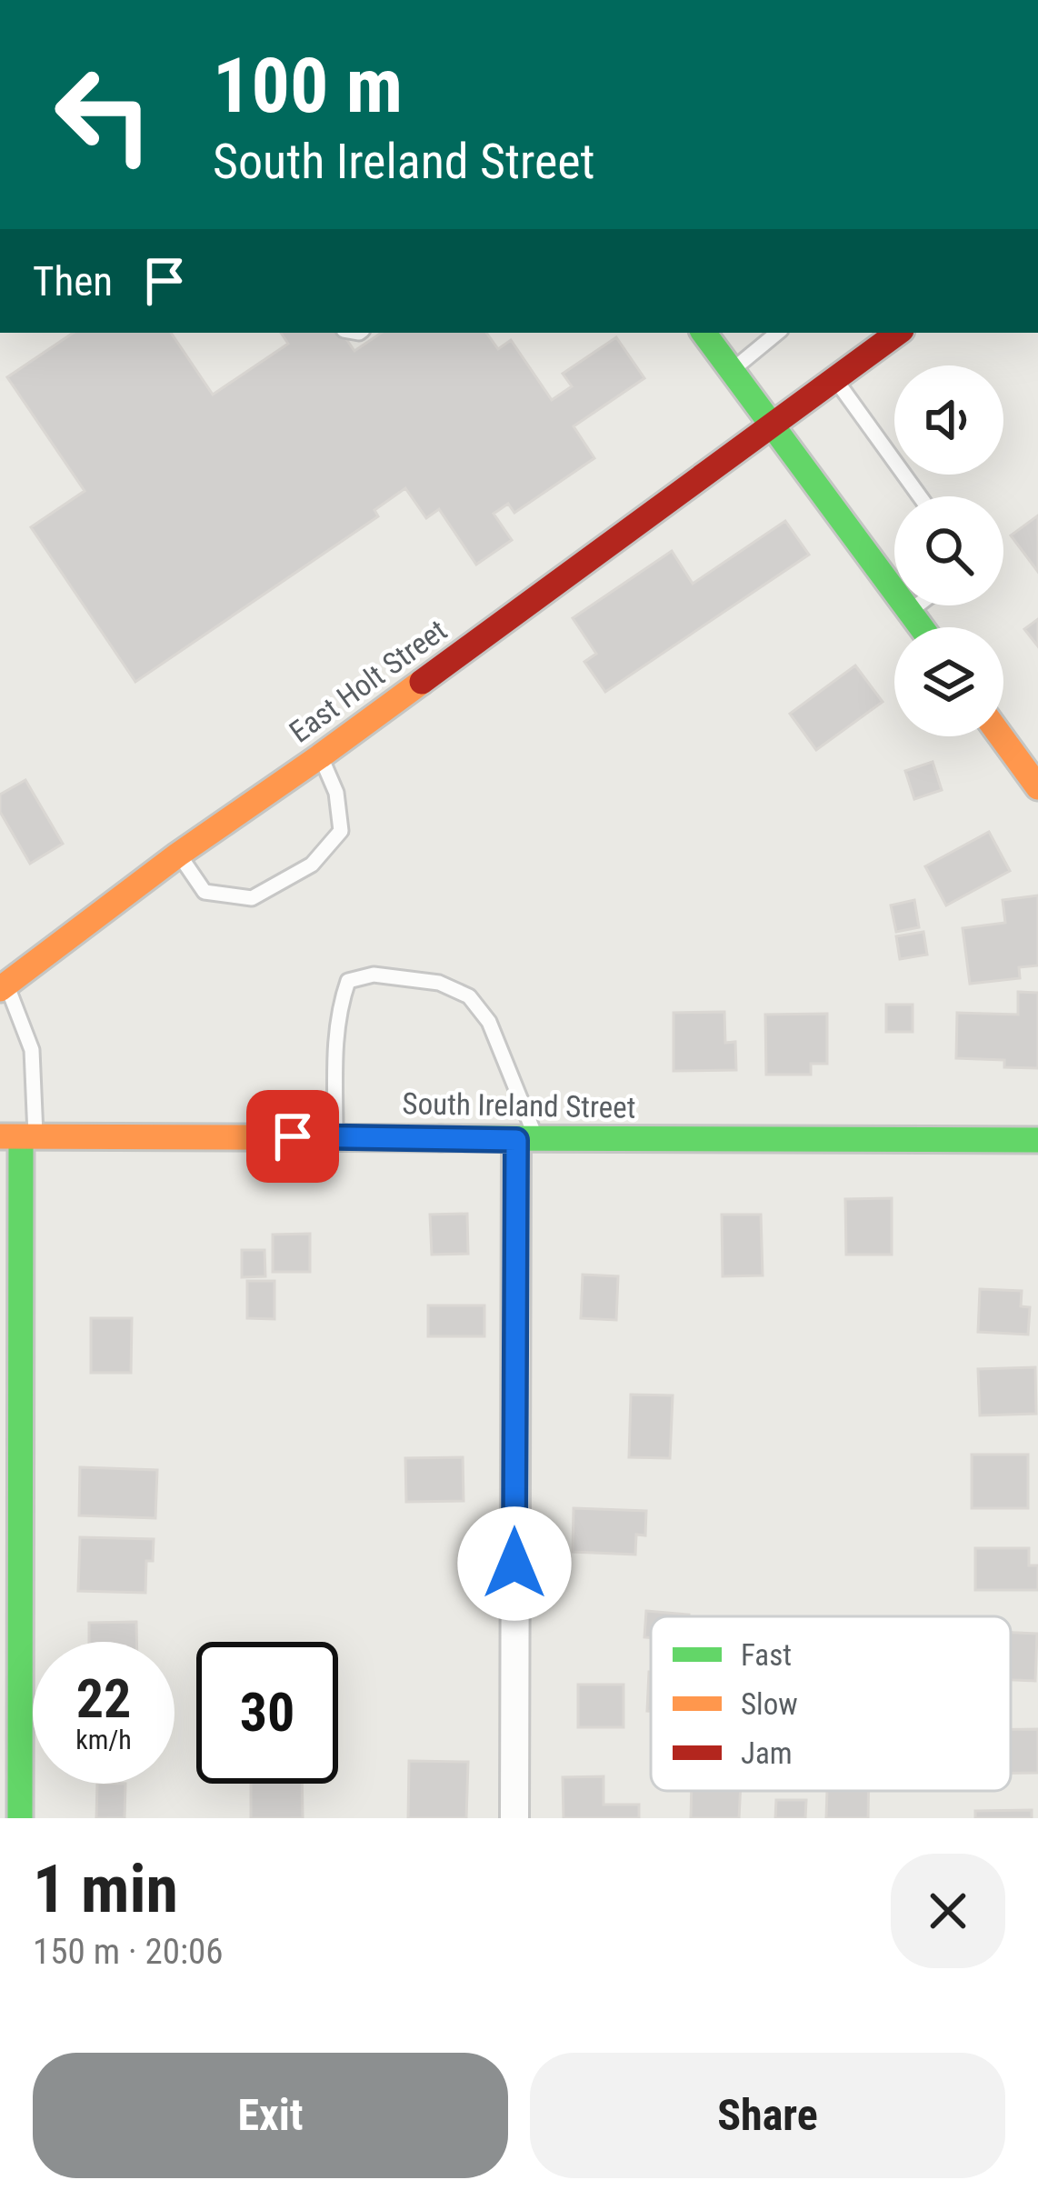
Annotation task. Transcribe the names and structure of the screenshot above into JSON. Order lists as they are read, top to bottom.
{
  "streets": {
    "street": ["East Holt Street", "South Ireland Street"]
  },
  "legend": ["Fast", "Slow", "Jam"],
  "page": {
    "turn": ["100 m", "South Ireland Street"],
    "then": "Then",
    "speed": "22 km/h",
    "limit": "30",
    "heading": ["1 min", "150 m · 20:06"],
    "buttons": ["Exit", "Share"]
  }
}
